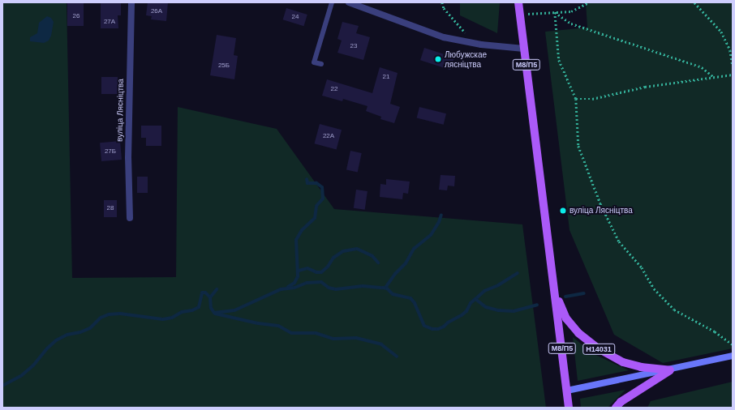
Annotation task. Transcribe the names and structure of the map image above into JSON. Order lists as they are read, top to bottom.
{
  "streets": {
    "main road": ["М8/П5", "Н14031"],
    "street": ["вуліца Лясніцтва"]
  },
  "crossings": [
    ["М8/П5", "Н14031"]
  ],
  "places": ["Любужскае лясніцтва", "вуліца Лясніцтва"],
  "house_numbers": [
    "26А",
    "26",
    "24",
    "27А",
    "23",
    "25Б",
    "21",
    "22",
    "22А",
    "27Б",
    "28"
  ]
}
